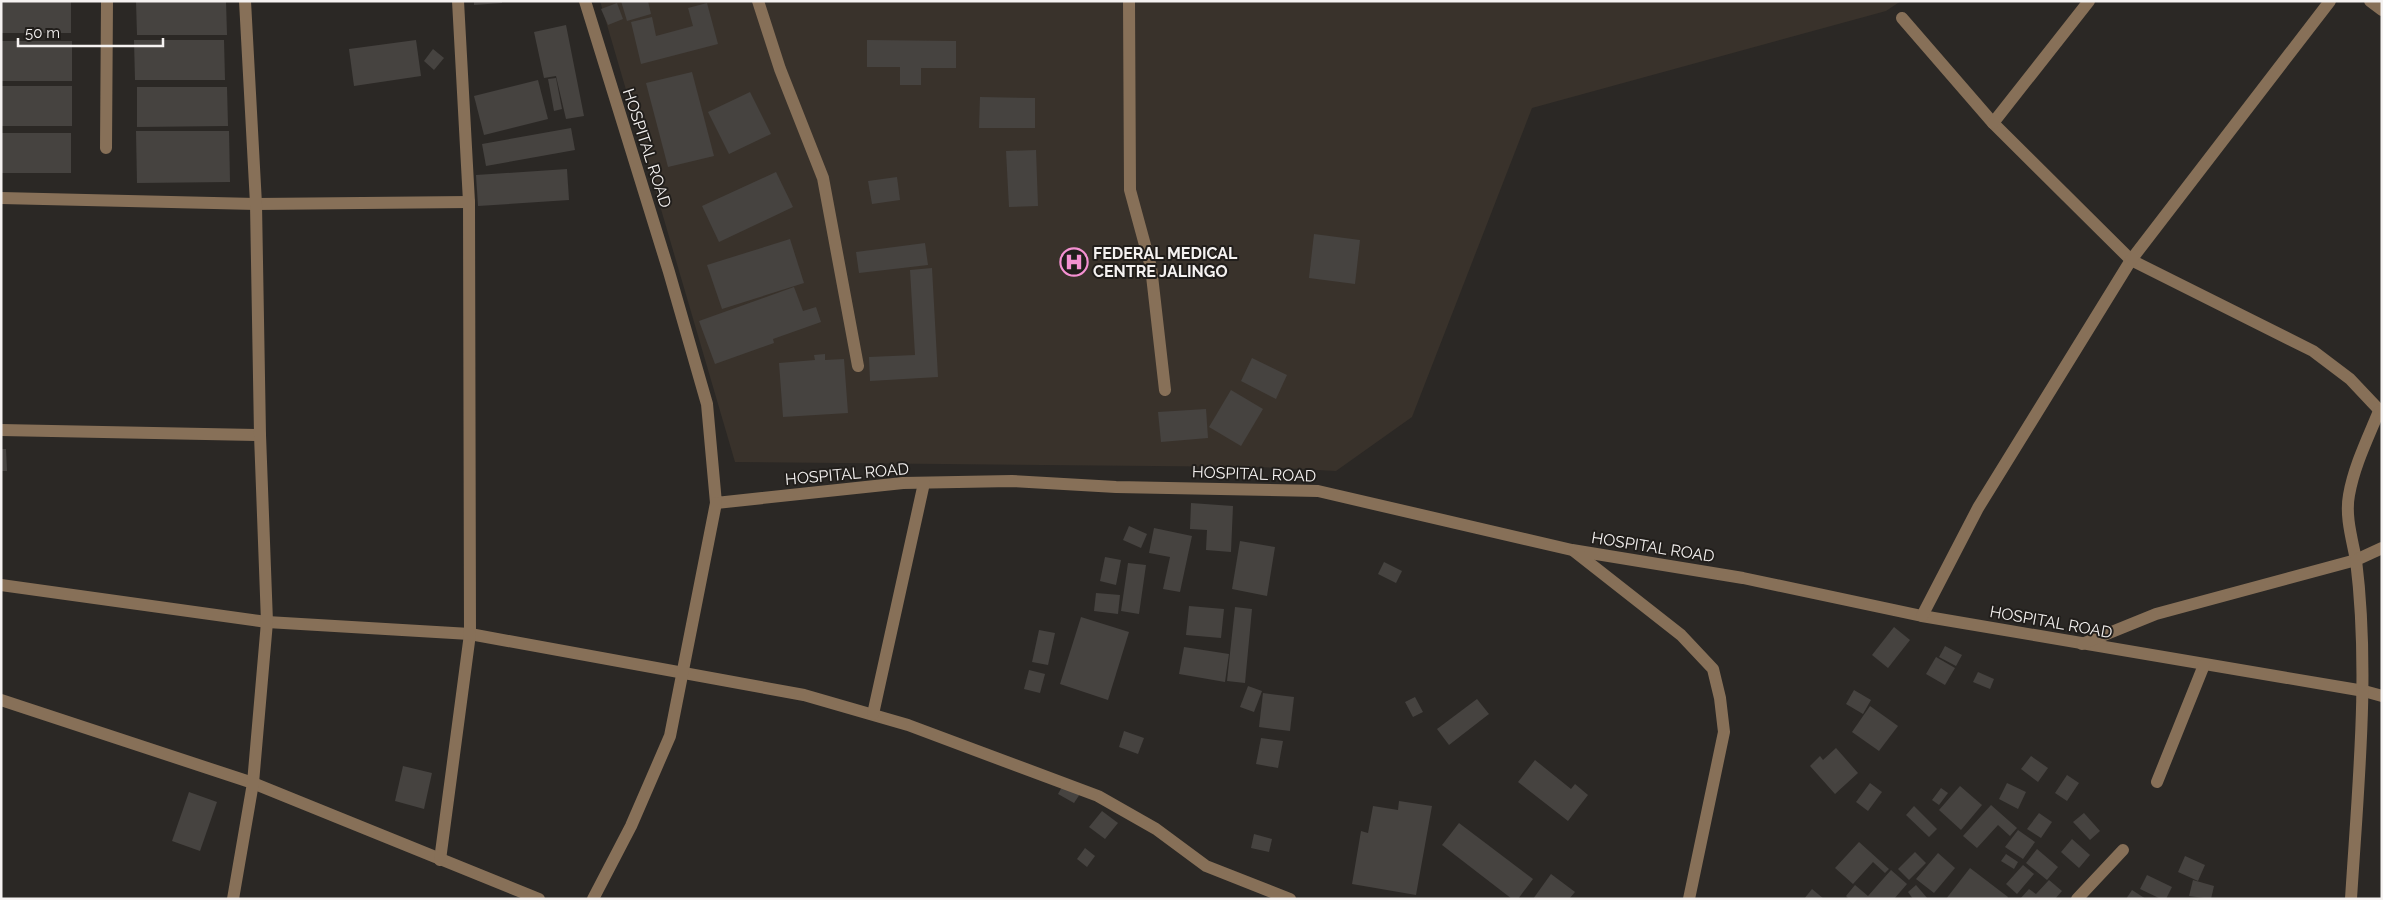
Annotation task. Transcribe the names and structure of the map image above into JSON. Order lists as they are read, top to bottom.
{
  "streets": {
    "street": ["HOSPITAL ROAD"]
  },
  "places": {
    "hospital": ["FEDERAL MEDICAL CENTRE JALINGO"]
  },
  "scale_bar": "50 m"
}
